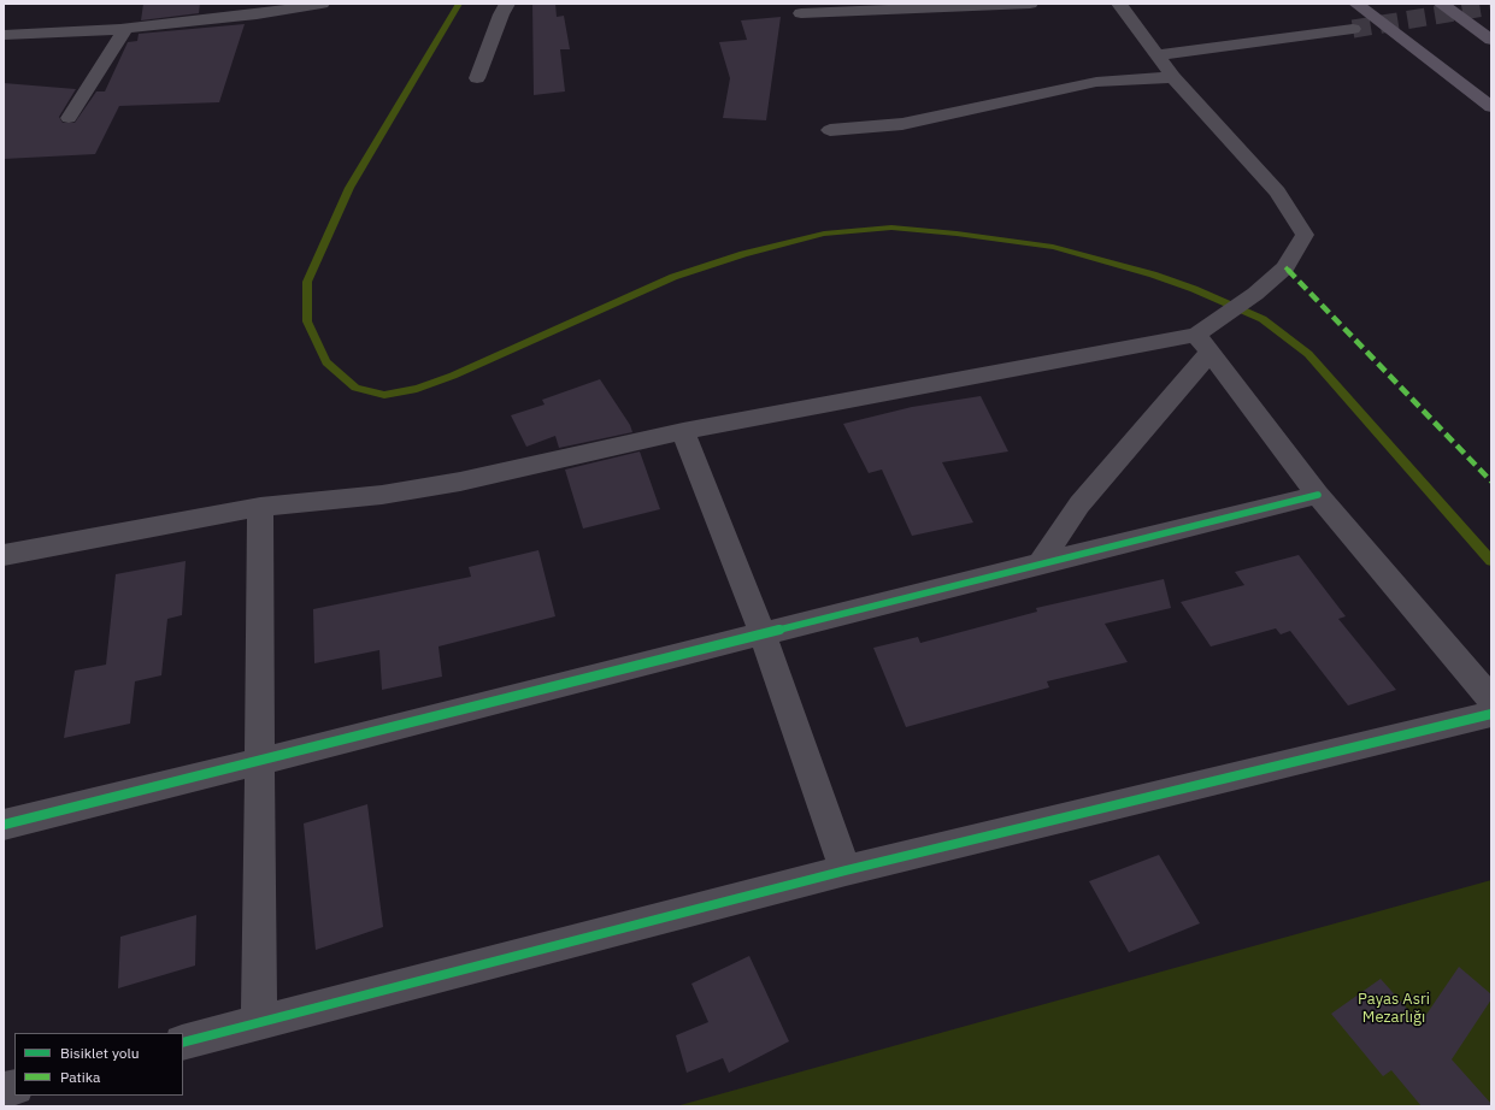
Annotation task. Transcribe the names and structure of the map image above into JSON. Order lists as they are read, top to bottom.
{
  "parks": ["Payas Asri Mezarlığı"],
  "legend": ["Bisiklet yolu", "Patika"]
}
